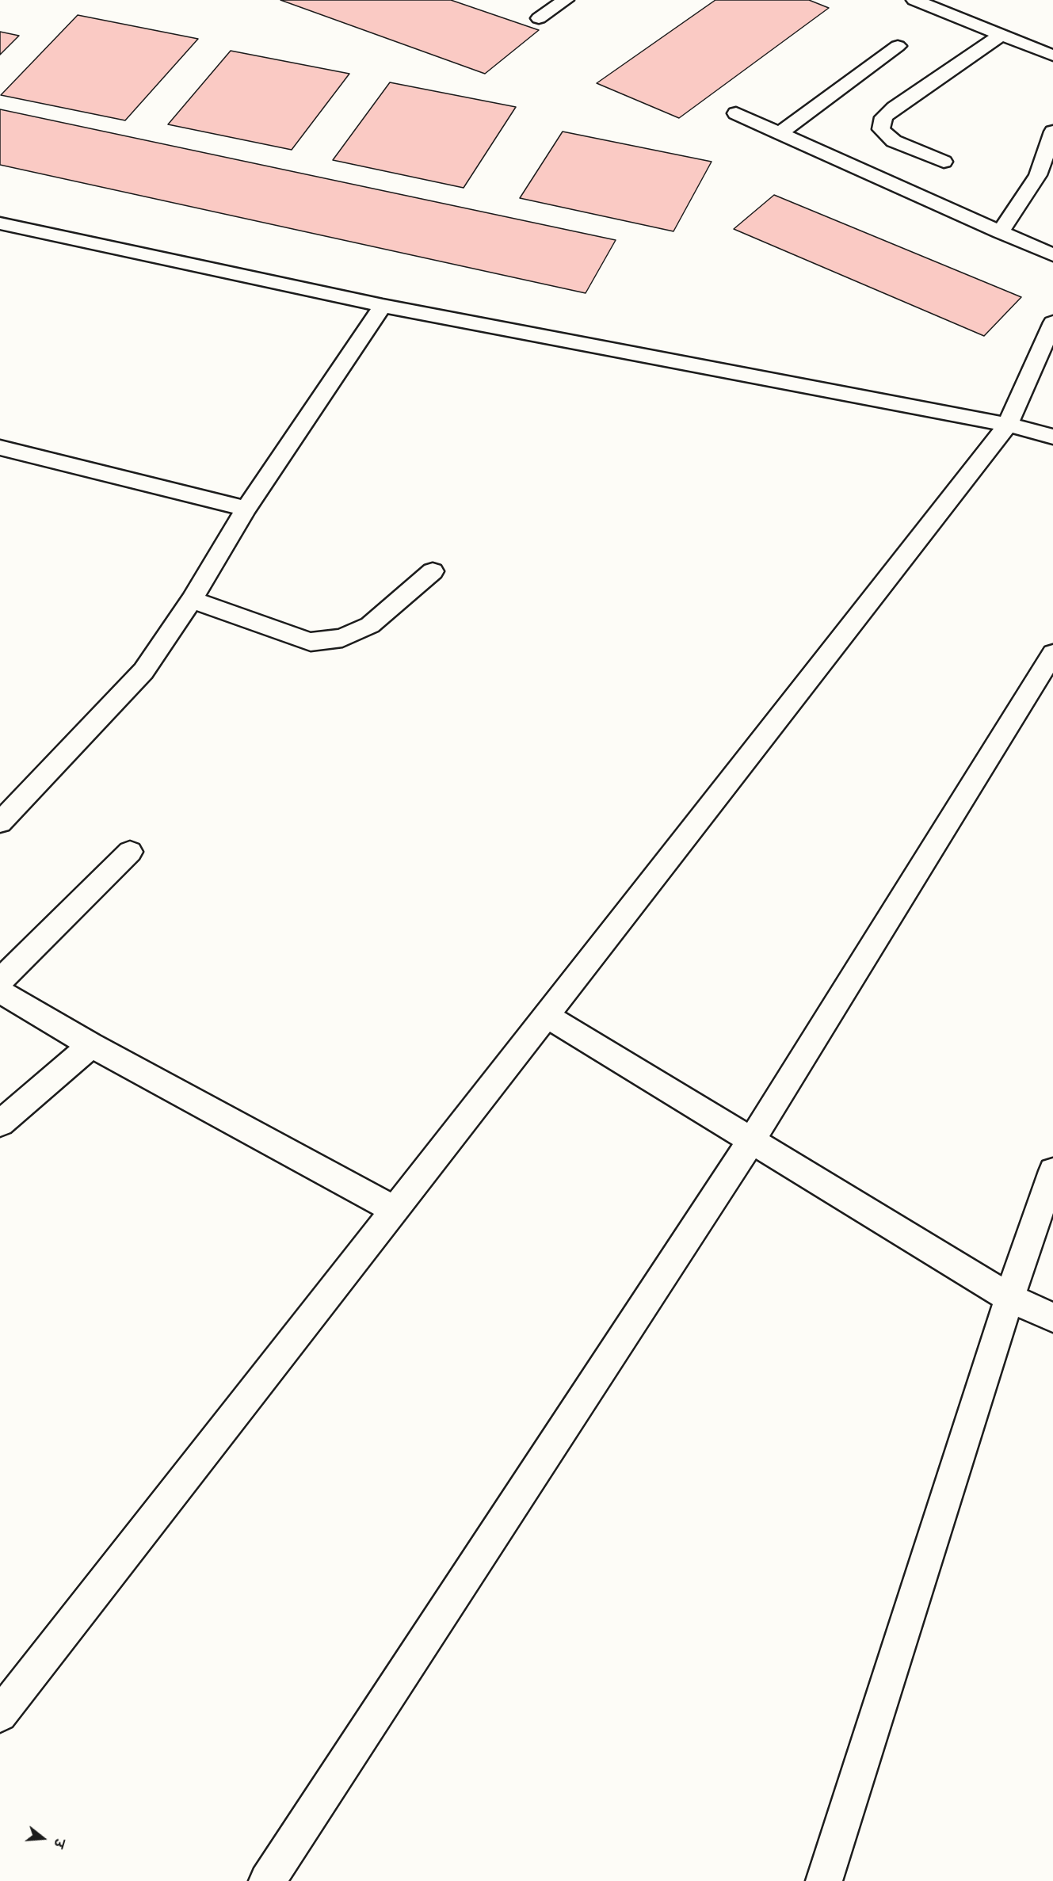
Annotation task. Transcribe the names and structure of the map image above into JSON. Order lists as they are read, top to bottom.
{
  "north": "right"
}
